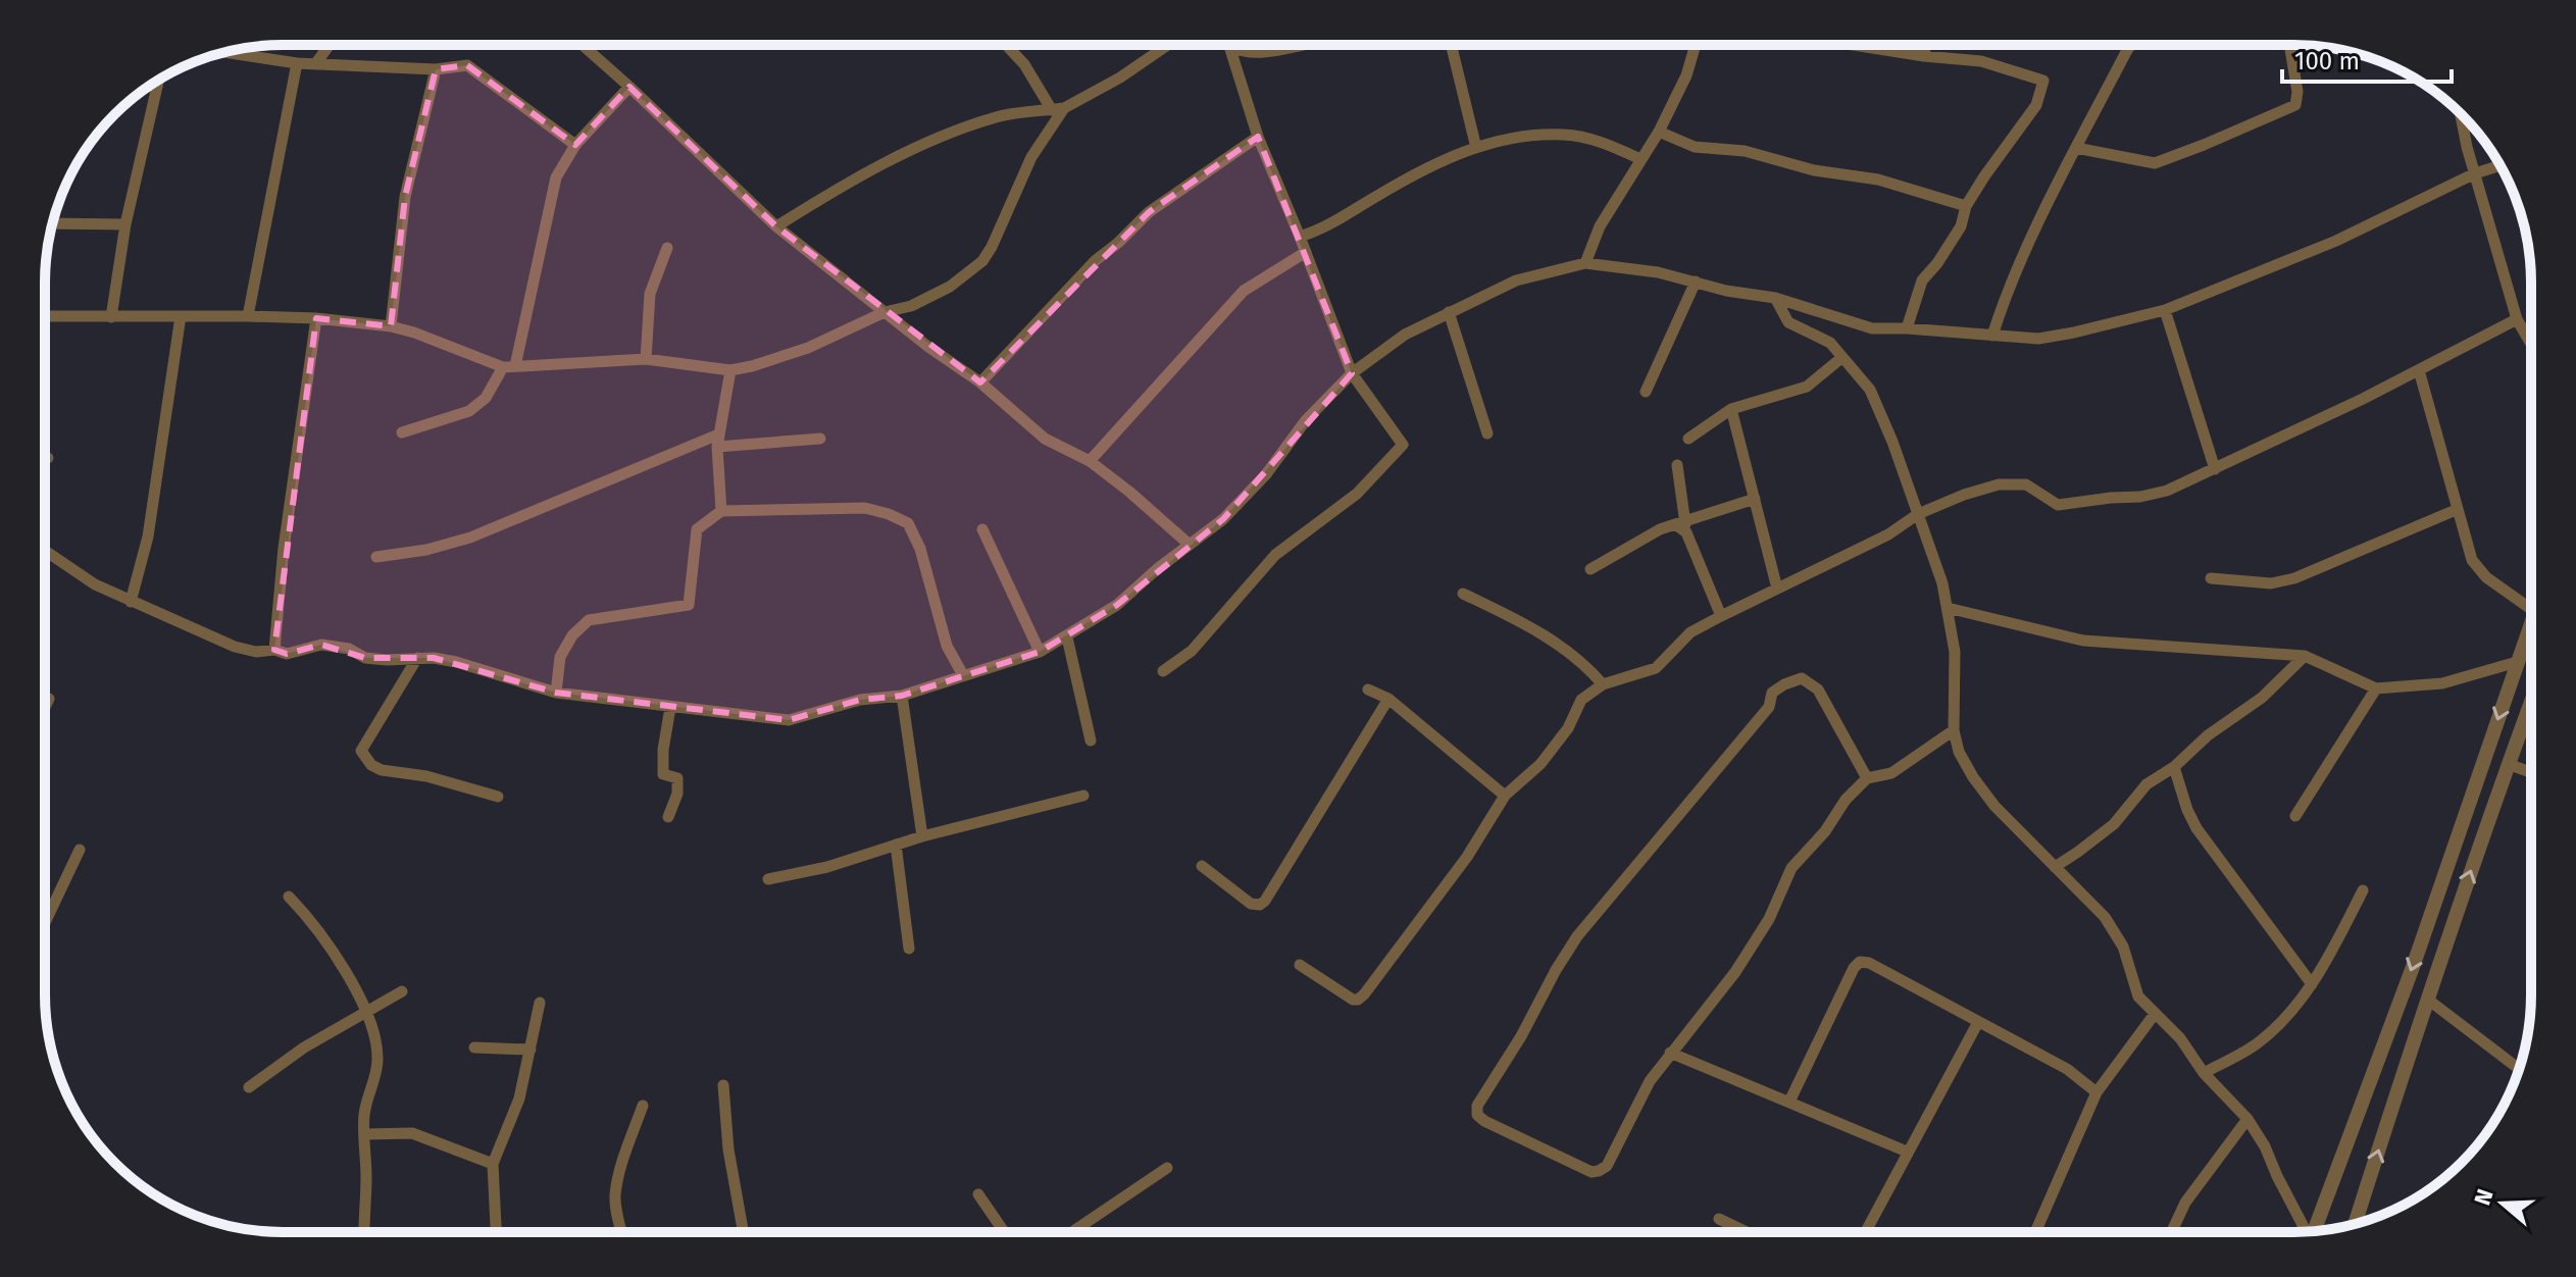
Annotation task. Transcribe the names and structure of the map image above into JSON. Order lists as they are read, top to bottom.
{
  "scale_bar": "100 m",
  "north": "left"
}
